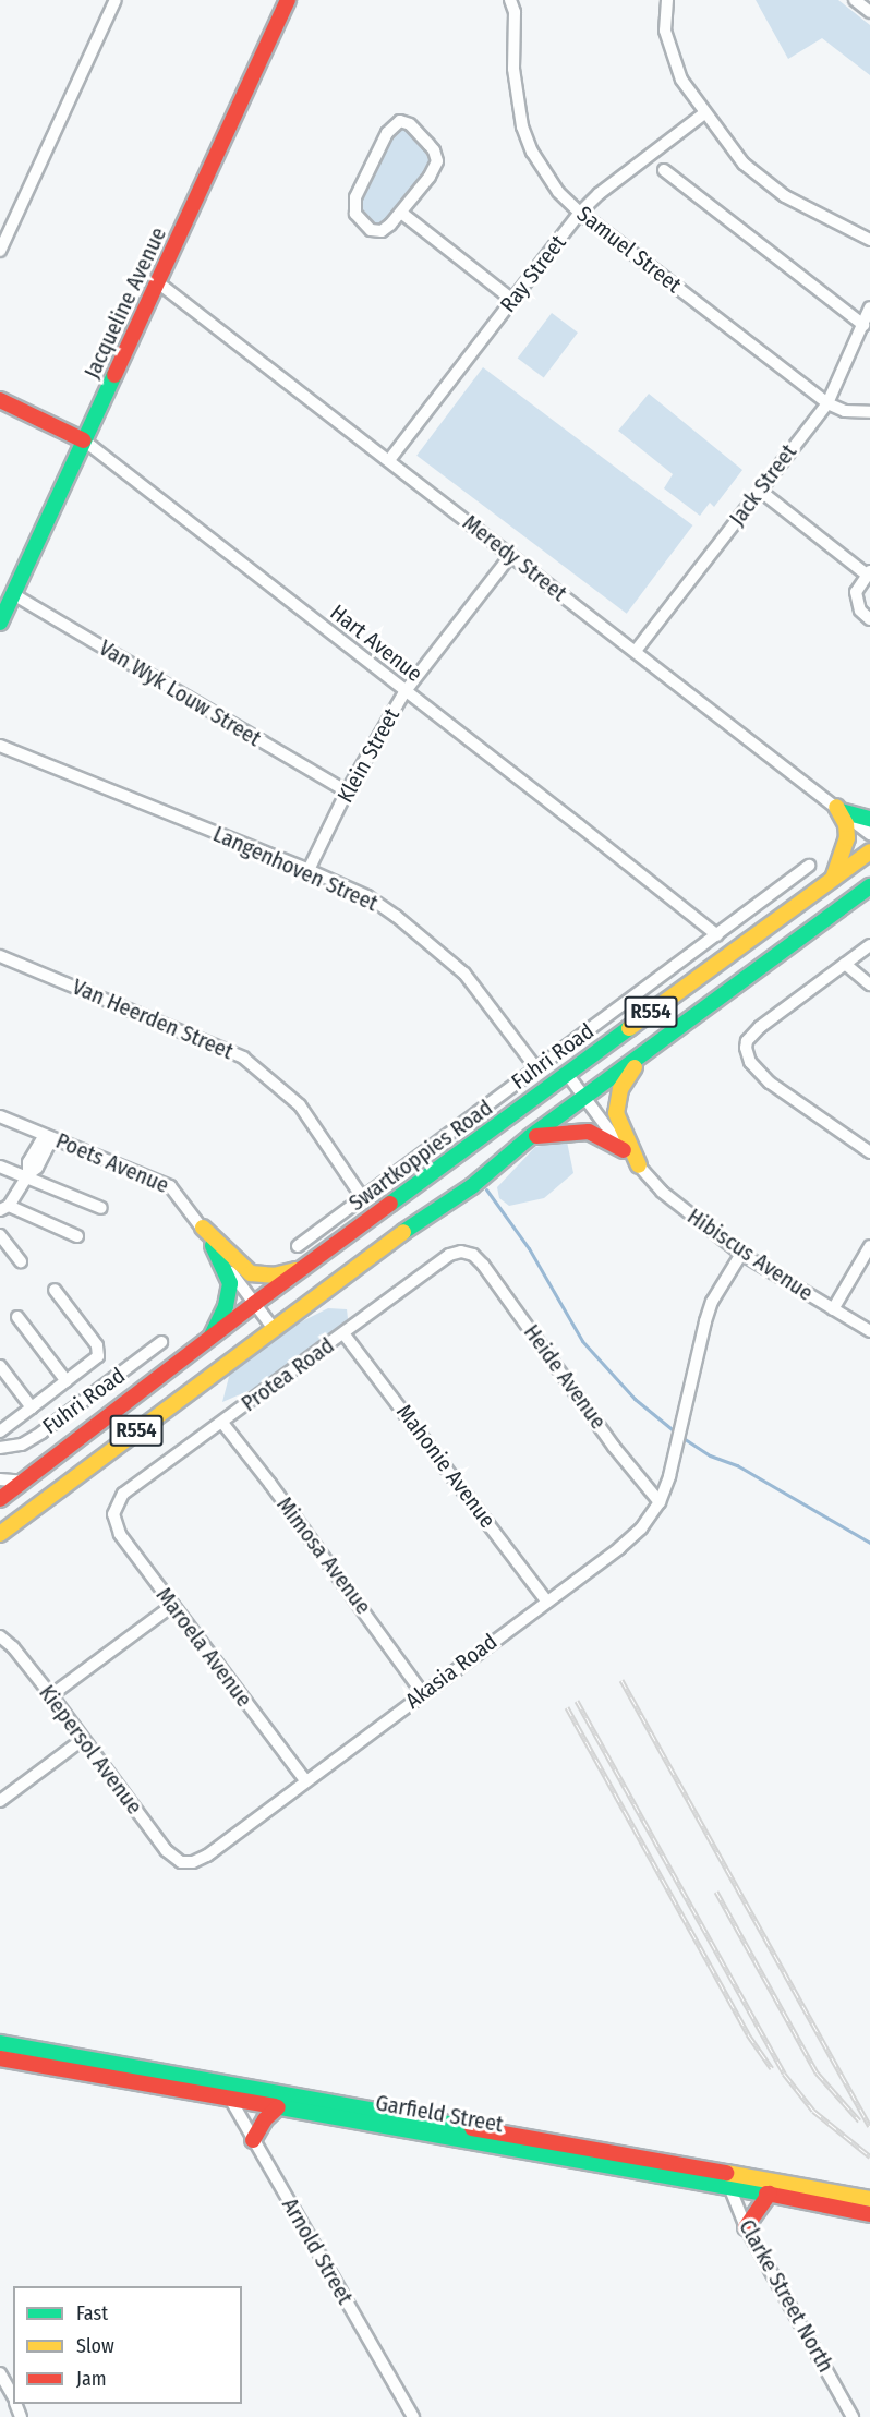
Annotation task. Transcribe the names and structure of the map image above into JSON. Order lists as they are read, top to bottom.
{
  "streets": {
    "main road": [
      "Jacqueline Avenue",
      "Hart Avenue",
      "R554",
      "Swartkoppies Road",
      "Garfield Street"
    ],
    "street": [
      "Samuel Street",
      "Ray Street",
      "Jack Street",
      "Meredy Street",
      "Van Wyk Louw Street",
      "Klein Street",
      "Langenhoven Street",
      "Van Heerden Street",
      "Fuhri Road",
      "Poets Avenue",
      "Hibiscus Avenue",
      "Protea Road",
      "Heide Avenue",
      "Mahonie Avenue",
      "Mimosa Avenue",
      "Maroela Avenue",
      "Akasia Road",
      "Kiepersol Avenue",
      "Arnold Street",
      "Clarke Street North"
    ]
  },
  "crossings": [
    ["Samuel Street", "Ray Street"],
    ["Samuel Street", "Jack Street"],
    ["Ray Street", "Meredy Street"],
    ["Jacqueline Avenue", "Meredy Street"],
    ["Jacqueline Avenue", "Hart Avenue"],
    ["Jacqueline Avenue", "Van Wyk Louw Street"],
    ["Jack Street", "Meredy Street"],
    ["Meredy Street", "Klein Street"],
    ["Hart Avenue", "Klein Street"],
    ["Hart Avenue", "Fuhri Road"],
    ["Van Wyk Louw Street", "Klein Street"],
    ["Klein Street", "Langenhoven Street"],
    ["Langenhoven Street", "Fuhri Road"],
    ["R554", "Poets Avenue"],
    ["R554", "Hibiscus Avenue"],
    ["Van Heerden Street", "Fuhri Road"],
    ["Swartkoppies Road", "Poets Avenue"],
    ["Swartkoppies Road", "Hibiscus Avenue"],
    ["Hibiscus Avenue", "Akasia Road"],
    ["Protea Road", "Heide Avenue"],
    ["Protea Road", "Mahonie Avenue"],
    ["Protea Road", "Mimosa Avenue"],
    ["Protea Road", "Maroela Avenue"],
    ["Heide Avenue", "Akasia Road"],
    ["Mahonie Avenue", "Akasia Road"],
    ["Mimosa Avenue", "Akasia Road"],
    ["Maroela Avenue", "Akasia Road"],
    ["Akasia Road", "Kiepersol Avenue"],
    ["Garfield Street", "Arnold Street"],
    ["Garfield Street", "Clarke Street North"]
  ],
  "legend": ["Fast", "Slow", "Jam"]
}
